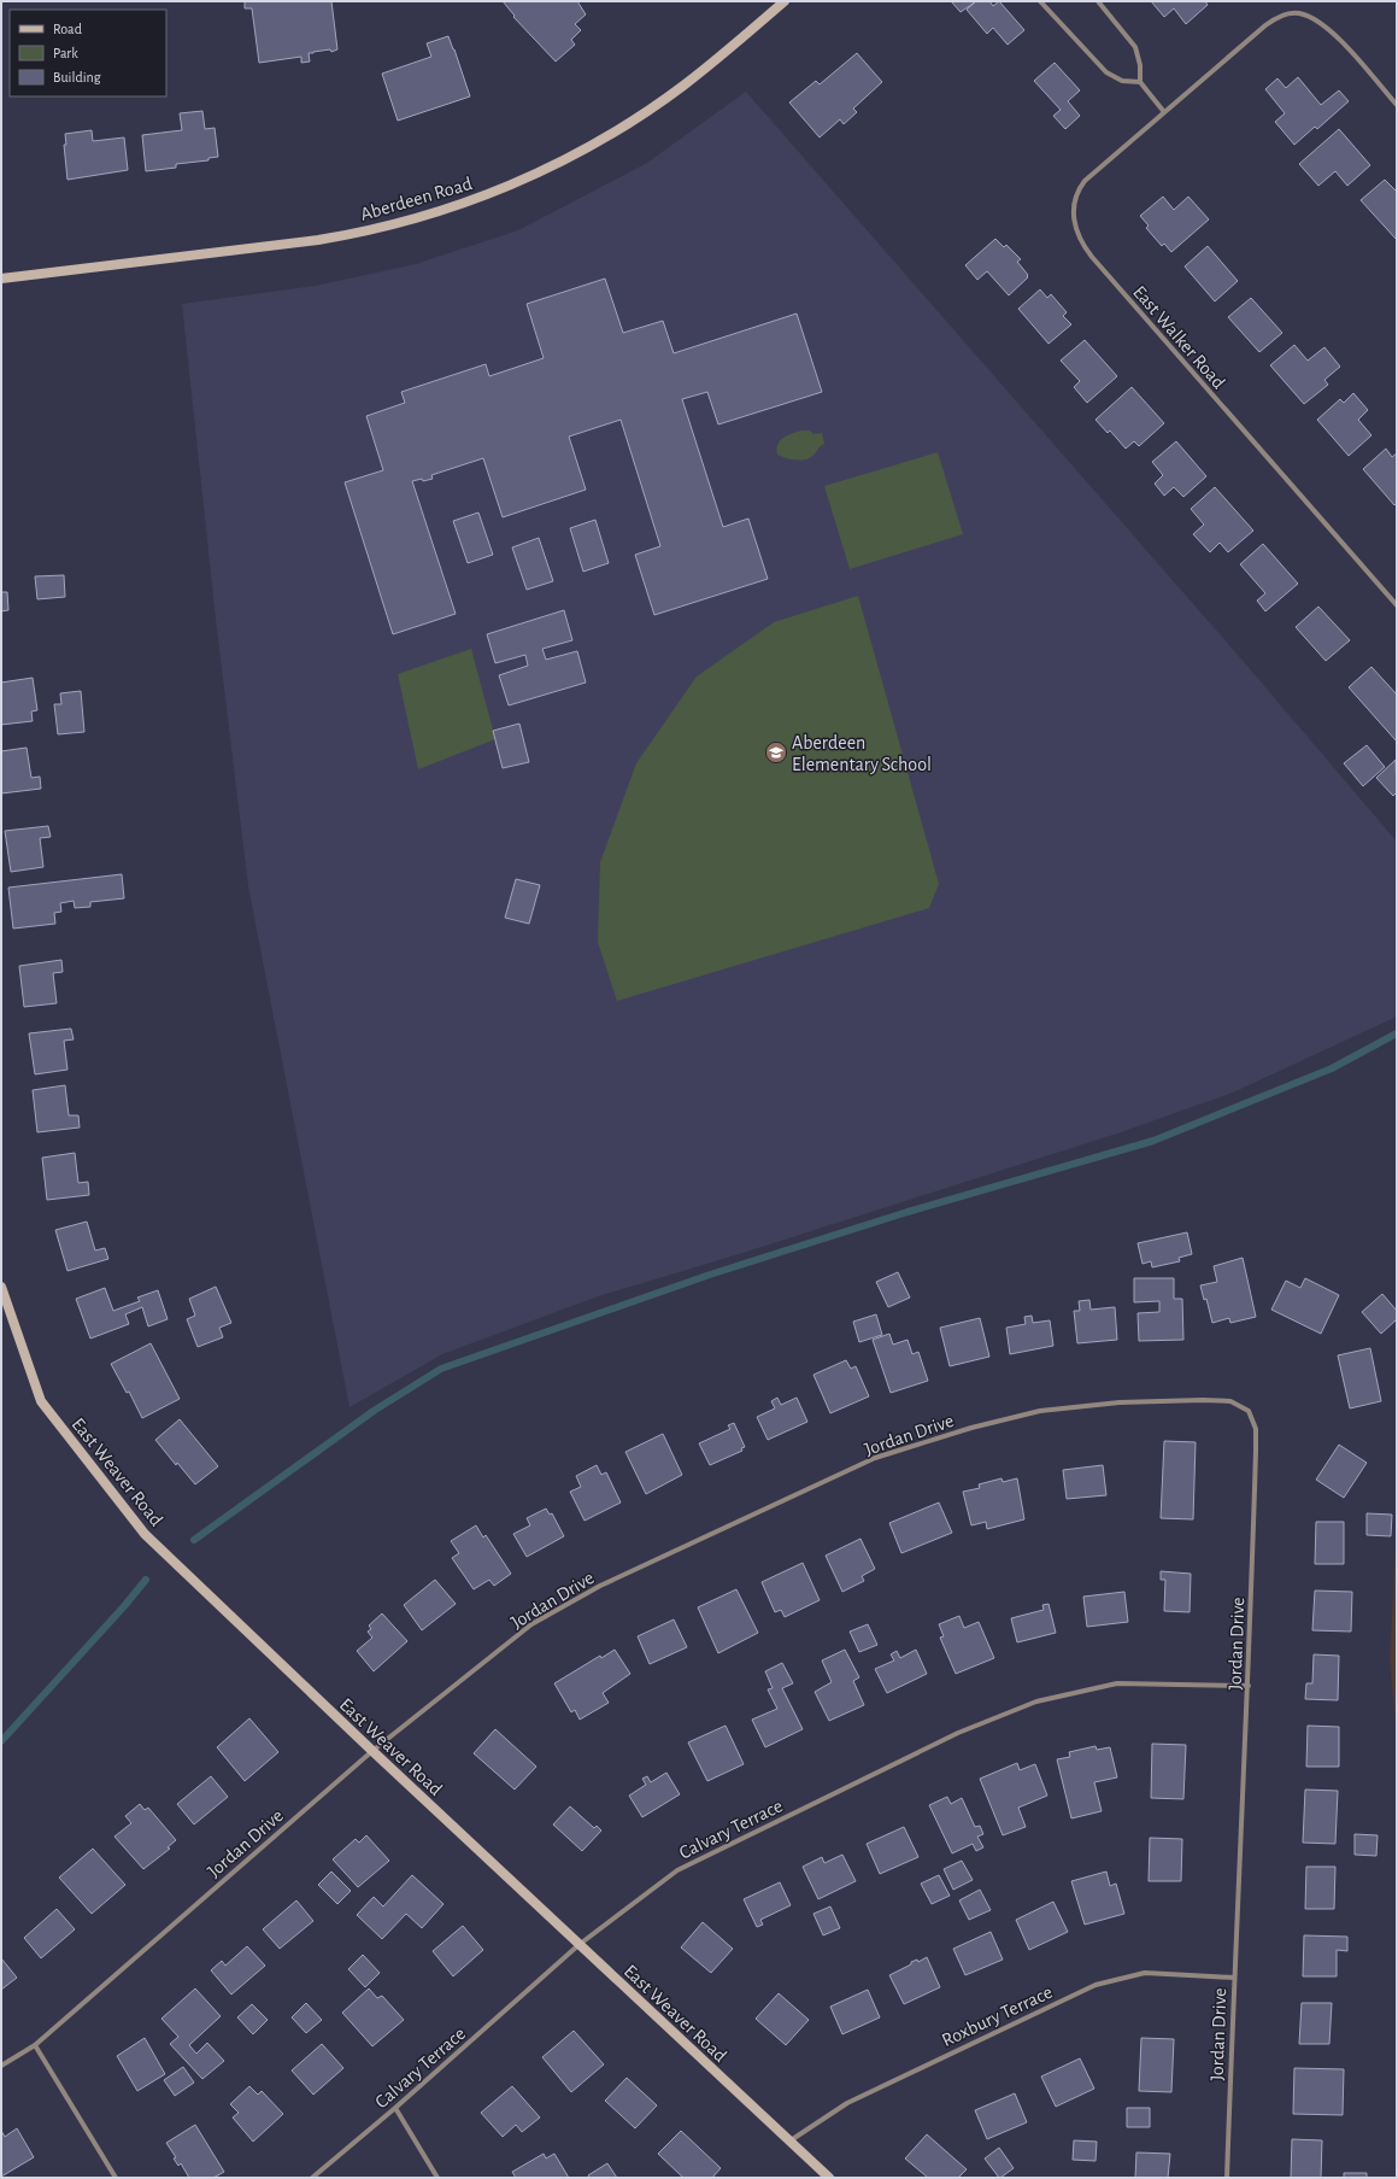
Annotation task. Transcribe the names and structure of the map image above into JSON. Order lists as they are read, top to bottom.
{
  "streets": {
    "street": [
      "Aberdeen Road",
      "East Walker Road",
      "Jordan Drive",
      "East Weaver Road",
      "Calvary Terrace",
      "Roxbury Terrace"
    ]
  },
  "crossings": [
    ["Jordan Drive", "East Weaver Road"],
    ["Jordan Drive", "Calvary Terrace"],
    ["Jordan Drive", "Roxbury Terrace"],
    ["East Weaver Road", "Calvary Terrace"],
    ["East Weaver Road", "Roxbury Terrace"]
  ],
  "places": {
    "school or university": ["Aberdeen Elementary School"]
  },
  "legend": ["Road", "Park", "Building"]
}
